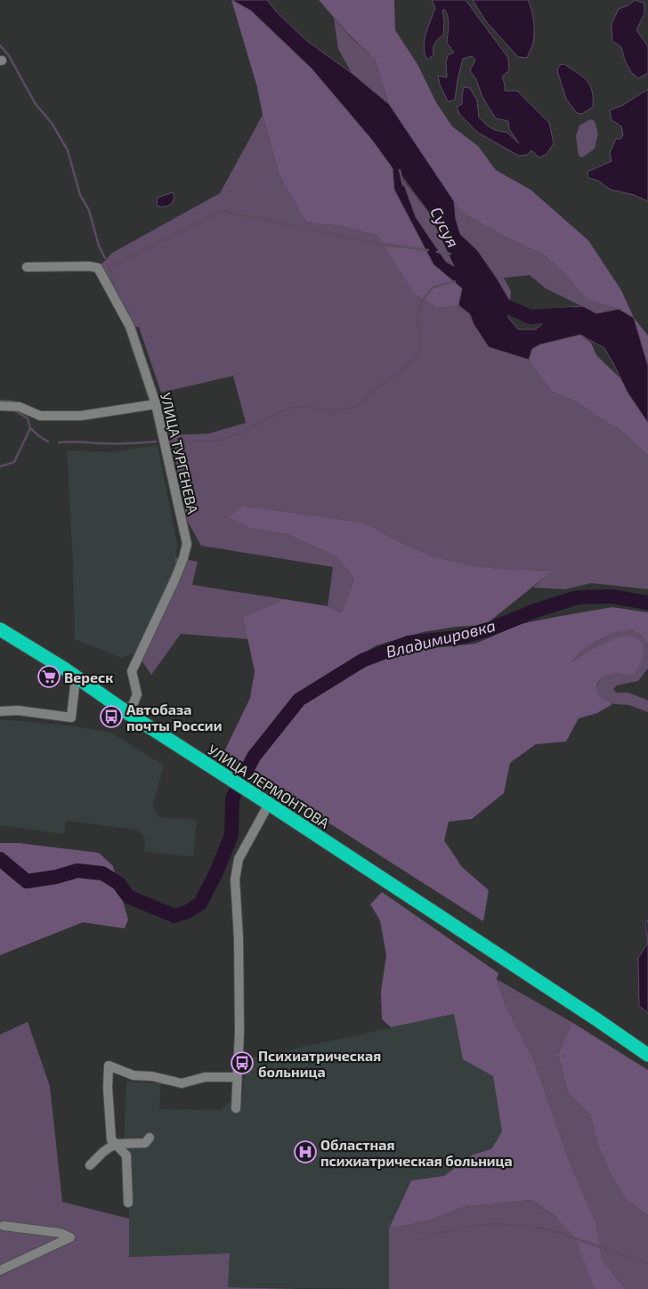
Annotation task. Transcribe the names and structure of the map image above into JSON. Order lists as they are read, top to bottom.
{
  "streets": {
    "highway": ["УЛИЦА ЛЕРМОНТОВА"],
    "street": ["УЛИЦА ТУРГЕНЕВА"]
  },
  "crossings": [
    ["УЛИЦА ТУРГЕНЕВА", "УЛИЦА ЛЕРМОНТОВА"]
  ],
  "water": ["Сусуя", "Владимировка"],
  "places": {
    "supermarket": ["Вереск"],
    "bus stop": ["Автобаза почты России", "Психиатрическая больница"],
    "hospital": ["Областная психиатрическая больница"]
  }
}
